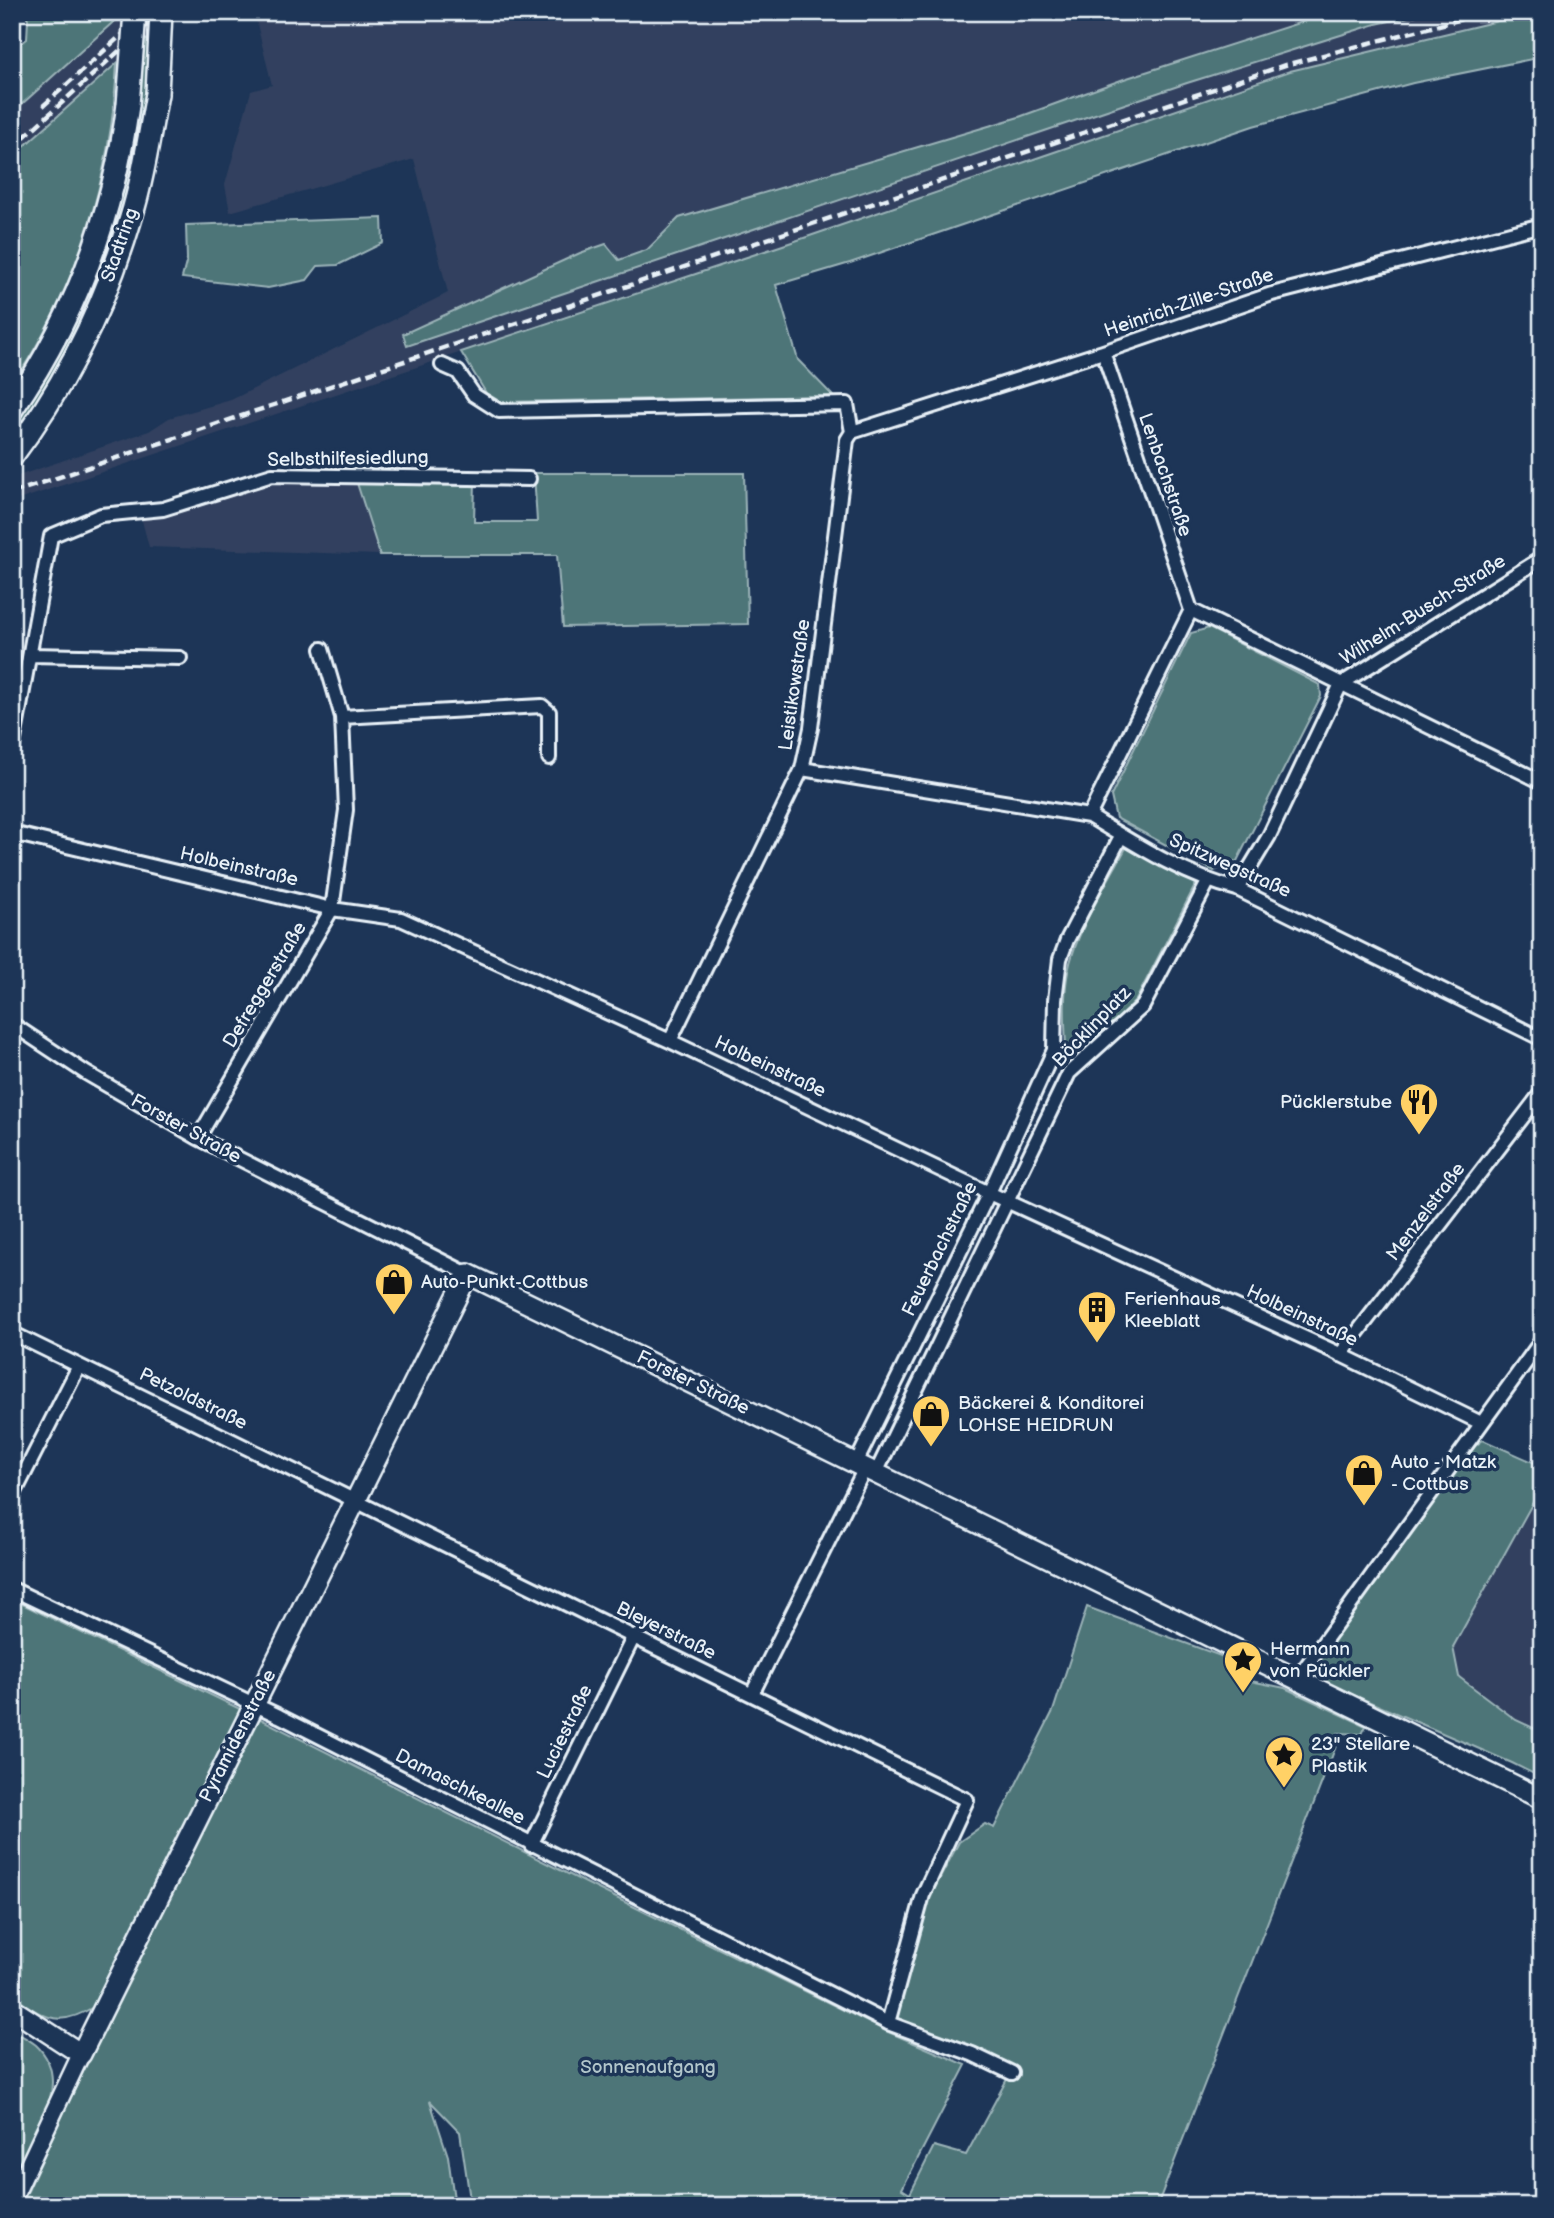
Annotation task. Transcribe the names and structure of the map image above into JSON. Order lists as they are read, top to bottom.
{
  "streets": {
    "main road": ["Stadtring", "Forster Straße", "Pyramidenstraße"],
    "street": [
      "Heinrich-Zille-Straße",
      "Selbsthilfesiedlung",
      "Lenbachstraße",
      "Wilhelm-Busch-Straße",
      "Leistikowstraße",
      "Spitzwegstraße",
      "Holbeinstraße",
      "Defreggerstraße",
      "Böcklinplatz",
      "Menzelstraße",
      "Feuerbachstraße",
      "Petzoldstraße",
      "Bleyerstraße",
      "Luciestraße",
      "Damaschkeallee"
    ]
  },
  "crossings": [
    ["Heinrich-Zille-Straße", "Lenbachstraße"],
    ["Heinrich-Zille-Straße", "Leistikowstraße"],
    ["Wilhelm-Busch-Straße", "Spitzwegstraße"],
    ["Leistikowstraße", "Spitzwegstraße"],
    ["Leistikowstraße", "Holbeinstraße"],
    ["Spitzwegstraße", "Böcklinplatz"],
    ["Holbeinstraße", "Defreggerstraße"],
    ["Holbeinstraße", "Böcklinplatz"],
    ["Holbeinstraße", "Menzelstraße"],
    ["Holbeinstraße", "Feuerbachstraße"],
    ["Defreggerstraße", "Forster Straße"],
    ["Böcklinplatz", "Feuerbachstraße"],
    ["Forster Straße", "Feuerbachstraße"],
    ["Forster Straße", "Pyramidenstraße"],
    ["Feuerbachstraße", "Bleyerstraße"],
    ["Petzoldstraße", "Bleyerstraße"],
    ["Petzoldstraße", "Pyramidenstraße"],
    ["Bleyerstraße", "Luciestraße"],
    ["Bleyerstraße", "Pyramidenstraße"],
    ["Bleyerstraße", "Damaschkeallee"],
    ["Luciestraße", "Damaschkeallee"],
    ["Pyramidenstraße", "Damaschkeallee"]
  ],
  "parks": ["Sonnenaufgang"],
  "places": {
    "restaurant": ["Pücklerstube"],
    "shop": ["Auto-Punkt-Cottbus", "Bäckerei & Konditorei LOHSE HEIDRUN", "Auto - Matzk - Cottbus"],
    "building": ["Ferienhaus Kleeblatt"],
    "place": ["Hermann von Pückler", "23\" Stellare Plastik"]
  }
}
